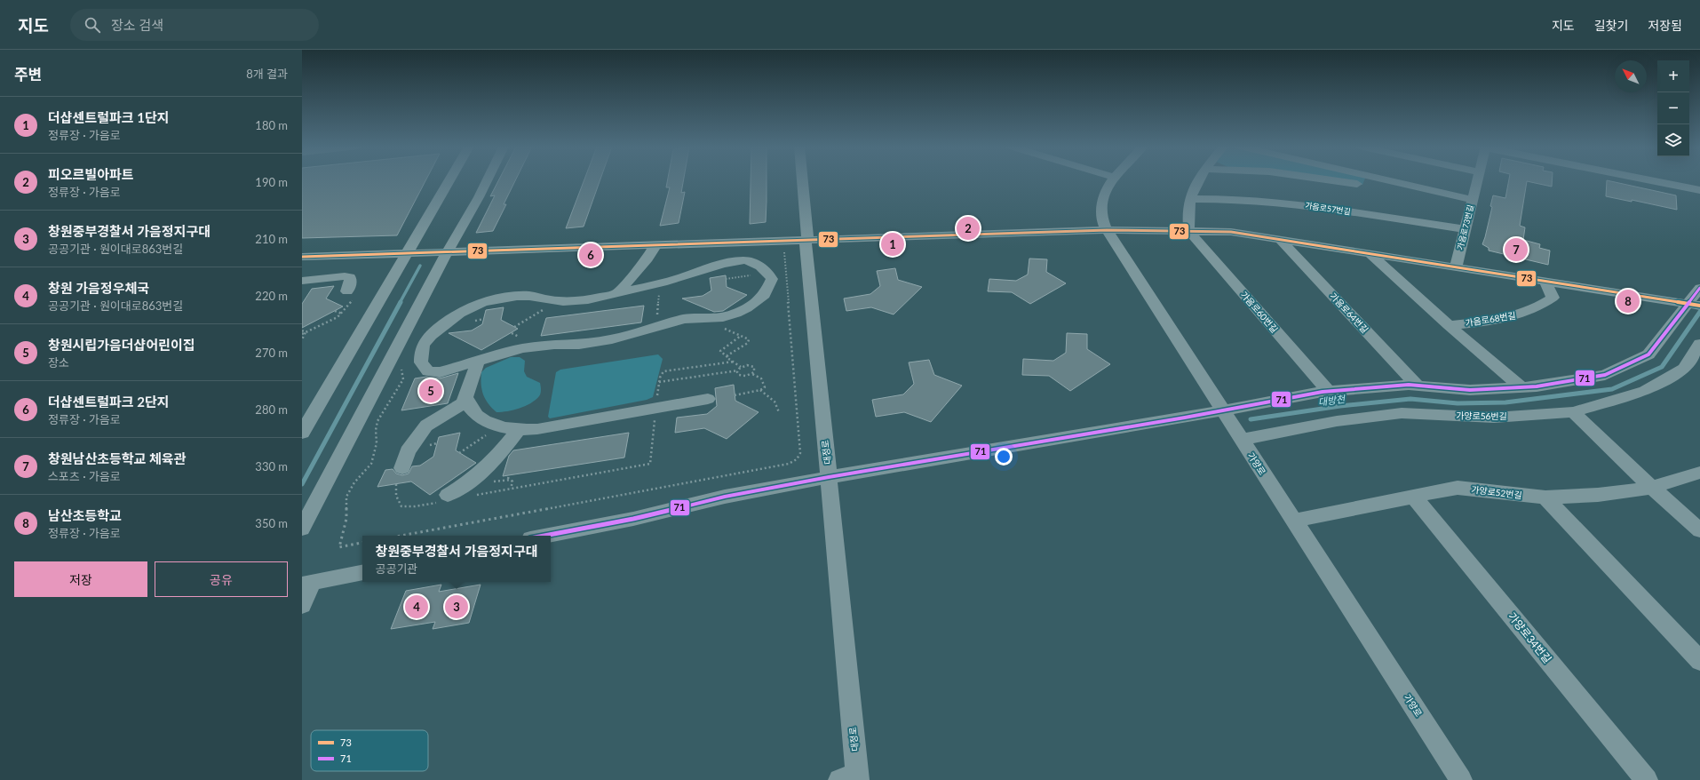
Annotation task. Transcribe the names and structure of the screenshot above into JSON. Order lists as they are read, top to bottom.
{
  "streets": {
    "street": [
      "가음로57번길",
      "가음로73번길",
      "가음로60번길",
      "가음로64번길",
      "가음로68번길",
      "가양로56번길",
      "대정로",
      "가양로",
      "가양로52번길",
      "가양로34번길"
    ]
  },
  "crossings": [
    ["가음로57번길", "가음로73번길"],
    ["가양로56번길", "가양로"],
    ["가양로", "가양로52번길"],
    ["가양로52번길", "가양로34번길"]
  ],
  "water": ["대방천"],
  "lines": ["transit line 73", "transit line 71"],
  "legend": ["73", "71"],
  "north": "top left",
  "page": {
    "header": "지도",
    "search": "장소 검색",
    "nav": ["지도", "길찾기", "저장됨"],
    "heading": ["주변", "8개 결과"],
    "map_buttons": ["+", "−"],
    "list": [
      {
        "mark": "1",
        "name": "더샵센트럴파크 1단지",
        "note": "정류장 · 가음로",
        "value": "180 m"
      },
      {
        "mark": "2",
        "name": "피오르빌아파트",
        "note": "정류장 · 가음로",
        "value": "190 m"
      },
      {
        "mark": "3",
        "name": "창원중부경찰서 가음정지구대",
        "note": "공공기관 · 원이대로863번길",
        "value": "210 m"
      },
      {
        "mark": "4",
        "name": "창원 가음정우체국",
        "note": "공공기관 · 원이대로863번길",
        "value": "220 m"
      },
      {
        "mark": "5",
        "name": "창원시립가음더샵어린이집",
        "note": "장소",
        "value": "270 m"
      },
      {
        "mark": "6",
        "name": "더샵센트럴파크 2단지",
        "note": "정류장 · 가음로",
        "value": "280 m"
      },
      {
        "mark": "7",
        "name": "창원남산초등학교 체육관",
        "note": "스포츠 · 가음로",
        "value": "330 m"
      },
      {
        "mark": "8",
        "name": "남산초등학교",
        "note": "정류장 · 가음로",
        "value": "350 m"
      }
    ],
    "pins": [
      "2",
      "1",
      "7",
      "6",
      "8",
      "5",
      "3",
      "4"
    ],
    "popup": ["창원중부경찰서 가음정지구대", "공공기관"],
    "buttons": ["저장", "공유"]
  }
}
